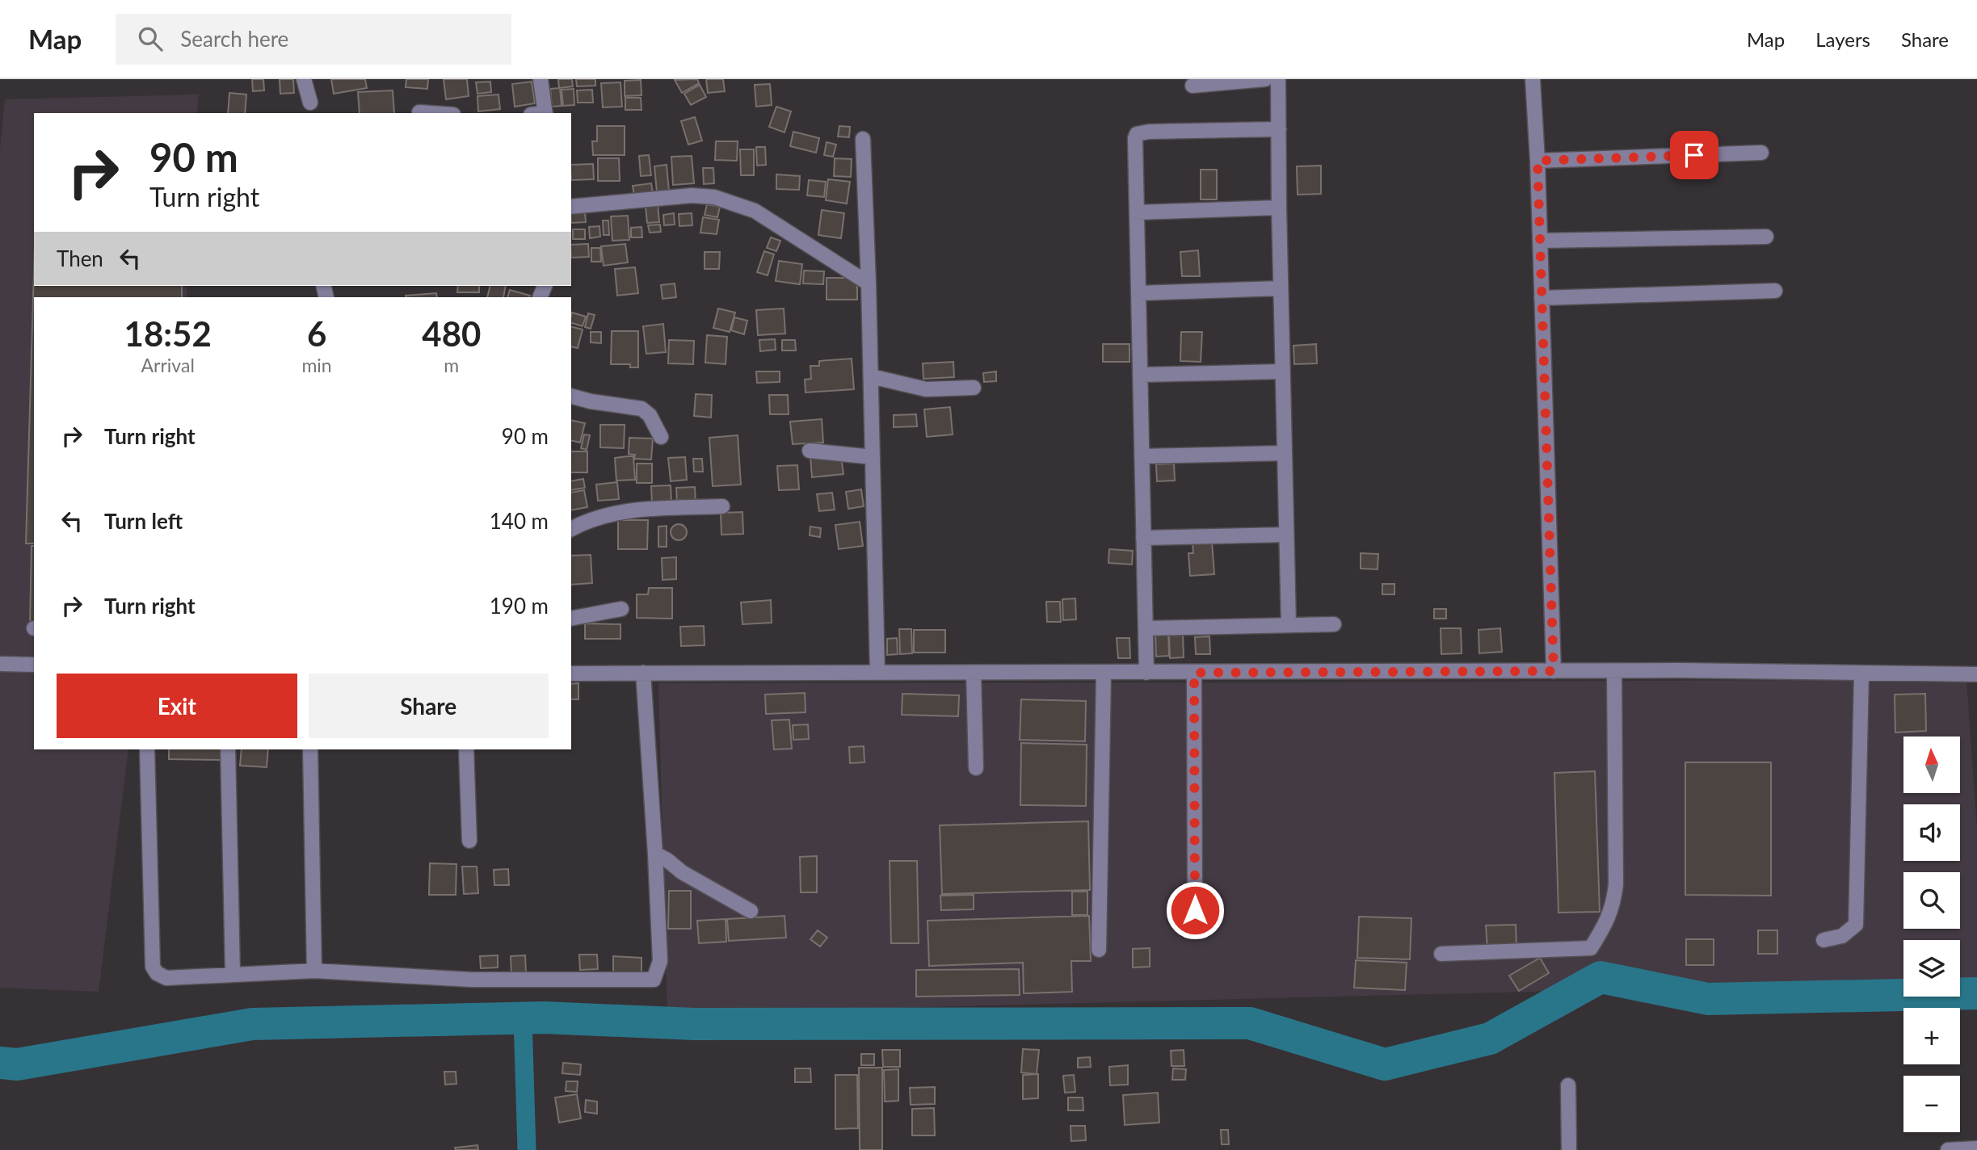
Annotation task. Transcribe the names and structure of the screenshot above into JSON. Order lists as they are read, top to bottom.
{
  "north": "top",
  "page": {
    "header": "Map",
    "search": "Search here",
    "nav": ["Map", "Layers", "Share"],
    "turn": ["90 m", "Turn right"],
    "then": "Then",
    "eta": [
      "18:52",
      "Arrival",
      "6",
      "min",
      "480",
      "m"
    ],
    "list": [
      {
        "name": "Turn right",
        "value": "90 m"
      },
      {
        "name": "Turn left",
        "value": "140 m"
      },
      {
        "name": "Turn right",
        "value": "190 m"
      }
    ],
    "buttons": ["Exit", "Share"],
    "map_buttons": ["+", "−"]
  }
}
